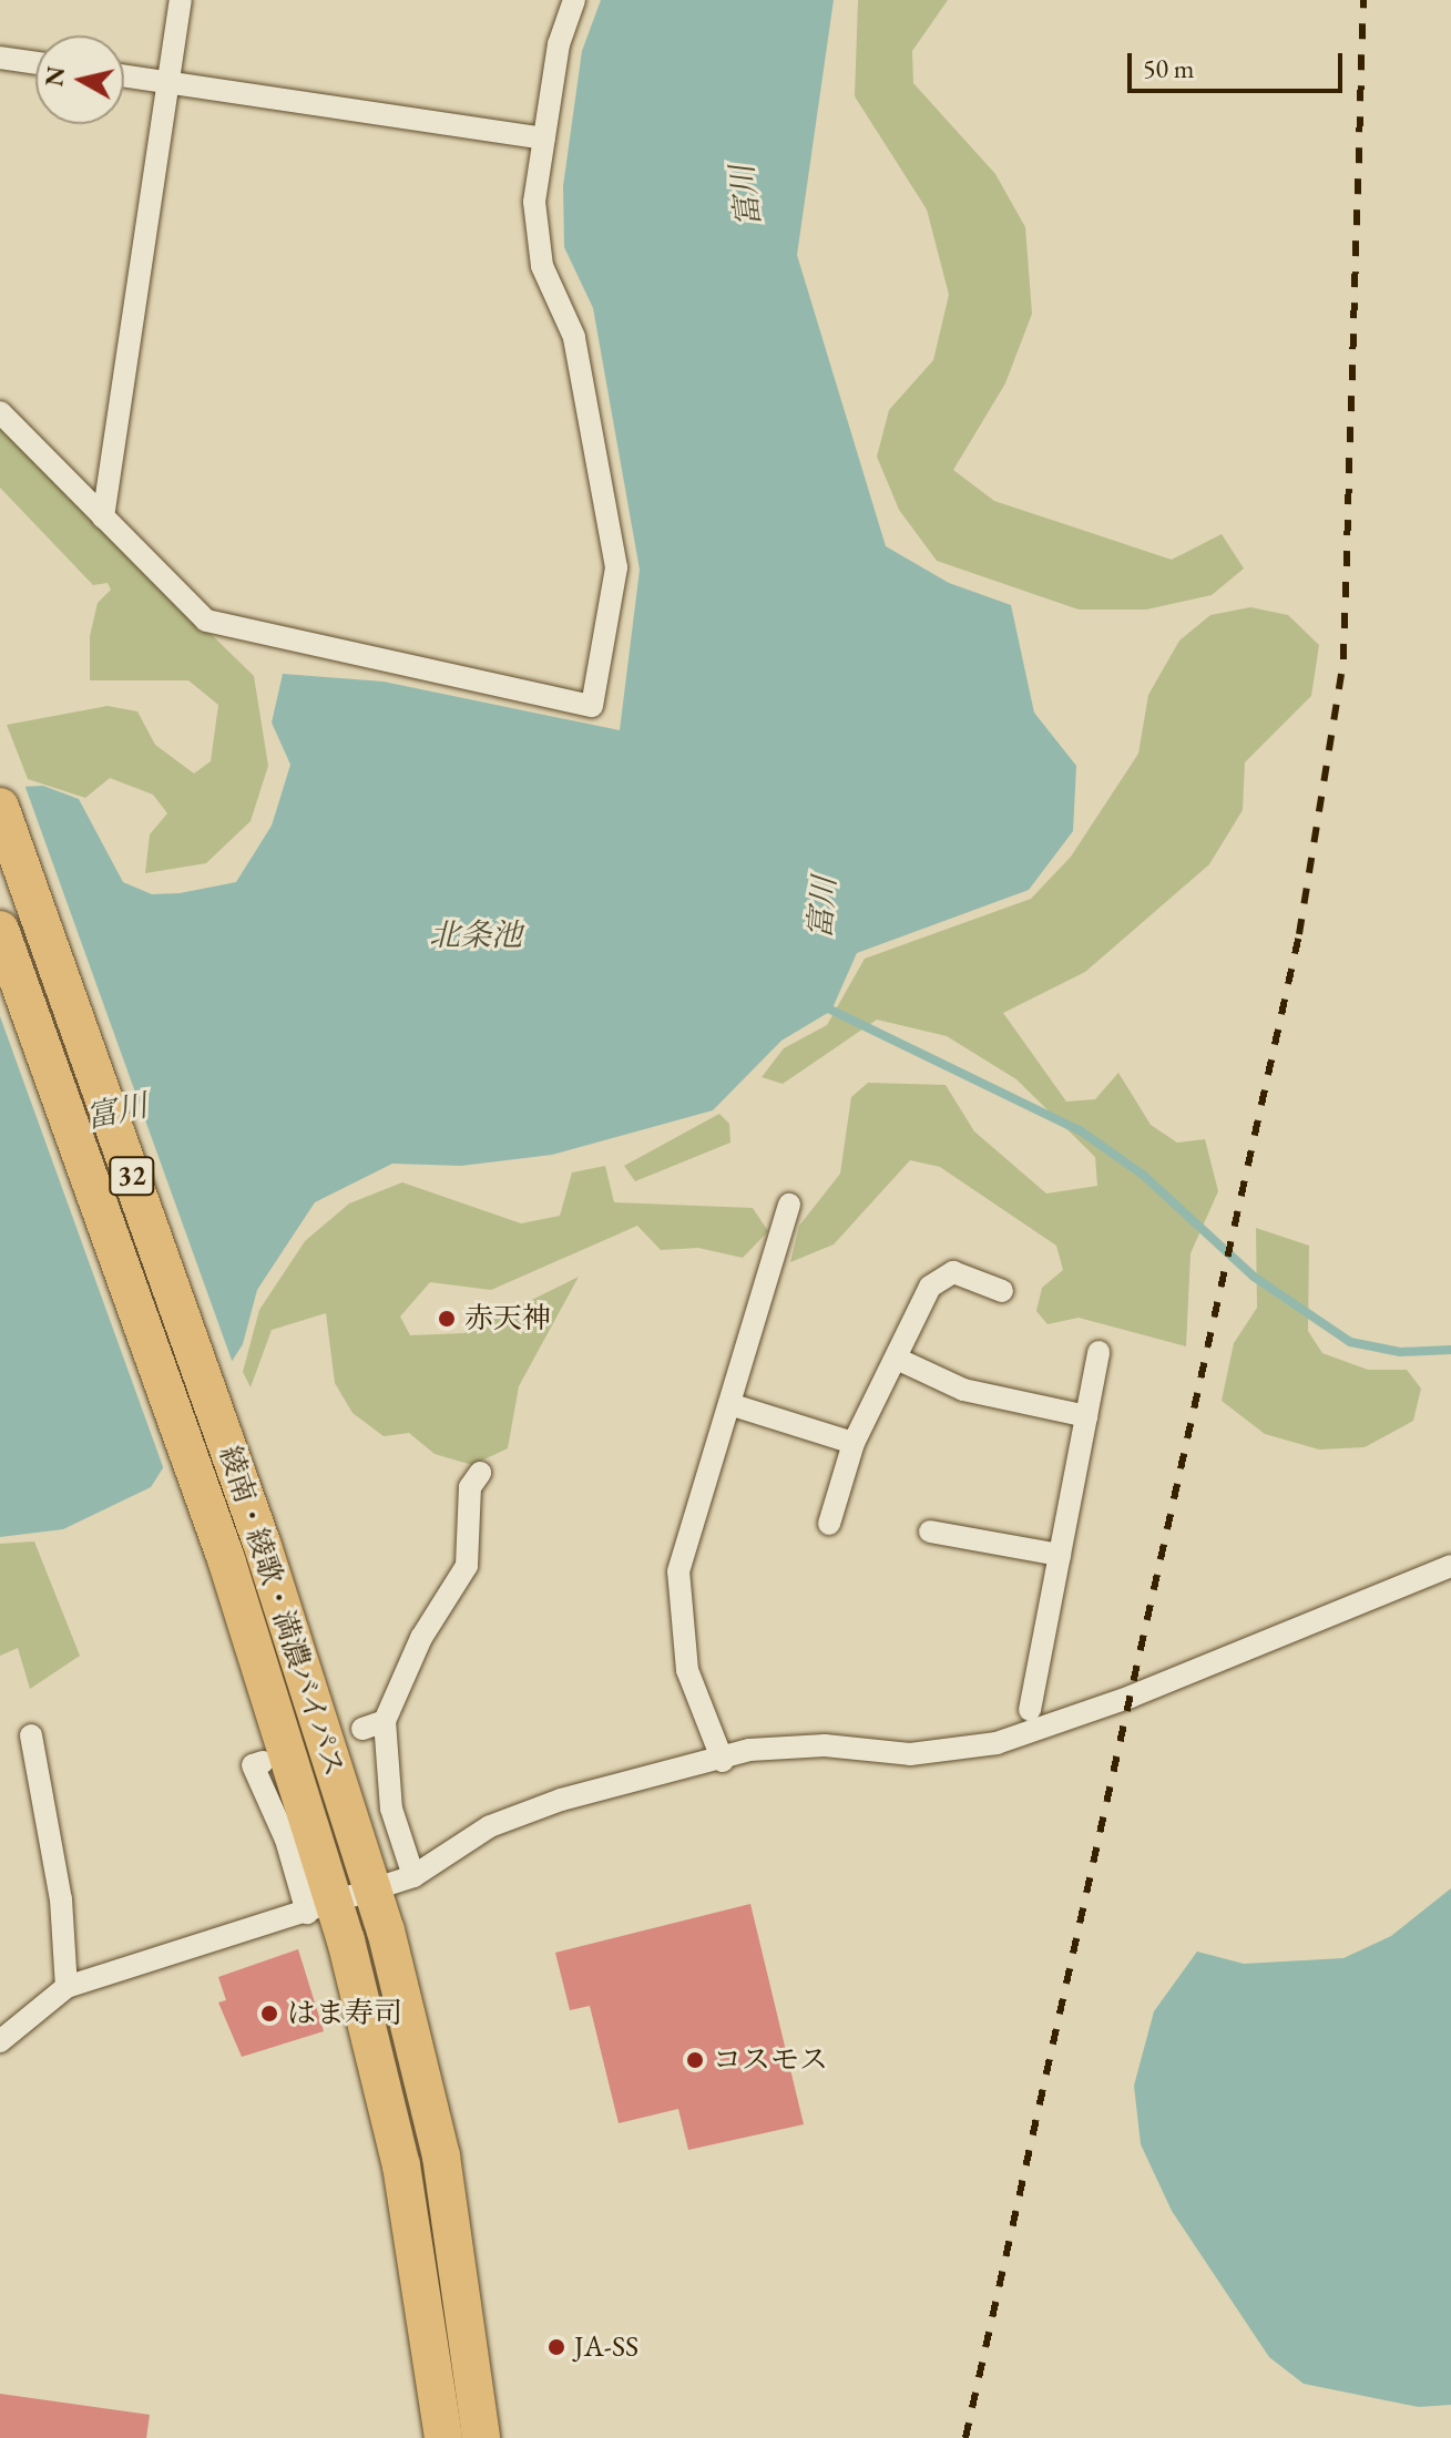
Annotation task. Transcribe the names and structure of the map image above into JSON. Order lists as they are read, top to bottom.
{
  "streets": {
    "highway": ["32", "綾南・綾歌・満濃バイパス"]
  },
  "water": ["富川", "北条池"],
  "places": [
    "赤天神",
    "はま寿司",
    "コスモス",
    "JA-SS"
  ],
  "scale_bar": "50 m",
  "north": "left"
}
